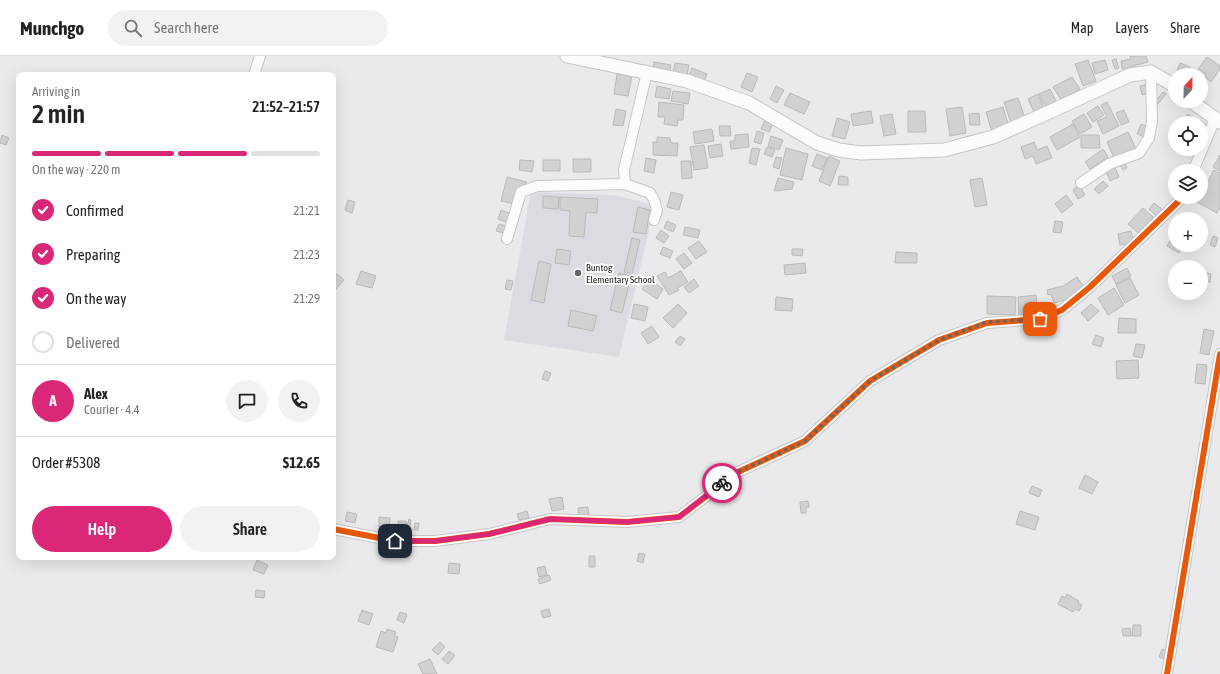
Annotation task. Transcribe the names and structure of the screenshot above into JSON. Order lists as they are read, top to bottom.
{
  "places": ["Buntog Elementary School"],
  "north": "top",
  "page": {
    "header": "Munchgo",
    "search": "Search here",
    "nav": ["Map", "Layers", "Share"],
    "map_buttons": ["+", "−"],
    "heading": ["2 min", "Arriving in", "21:52–21:57"],
    "panel": [
      "Alex",
      "Courier · 4.4",
      "Order #5308",
      "$12.65"
    ],
    "bar": "On the way · 220 m",
    "list": [
      ["Confirmed", "21:21"],
      ["Preparing", "21:23"],
      ["On the way", "21:29"],
      "Delivered"
    ],
    "round": "A",
    "buttons": ["Help", "Share"]
  }
}
